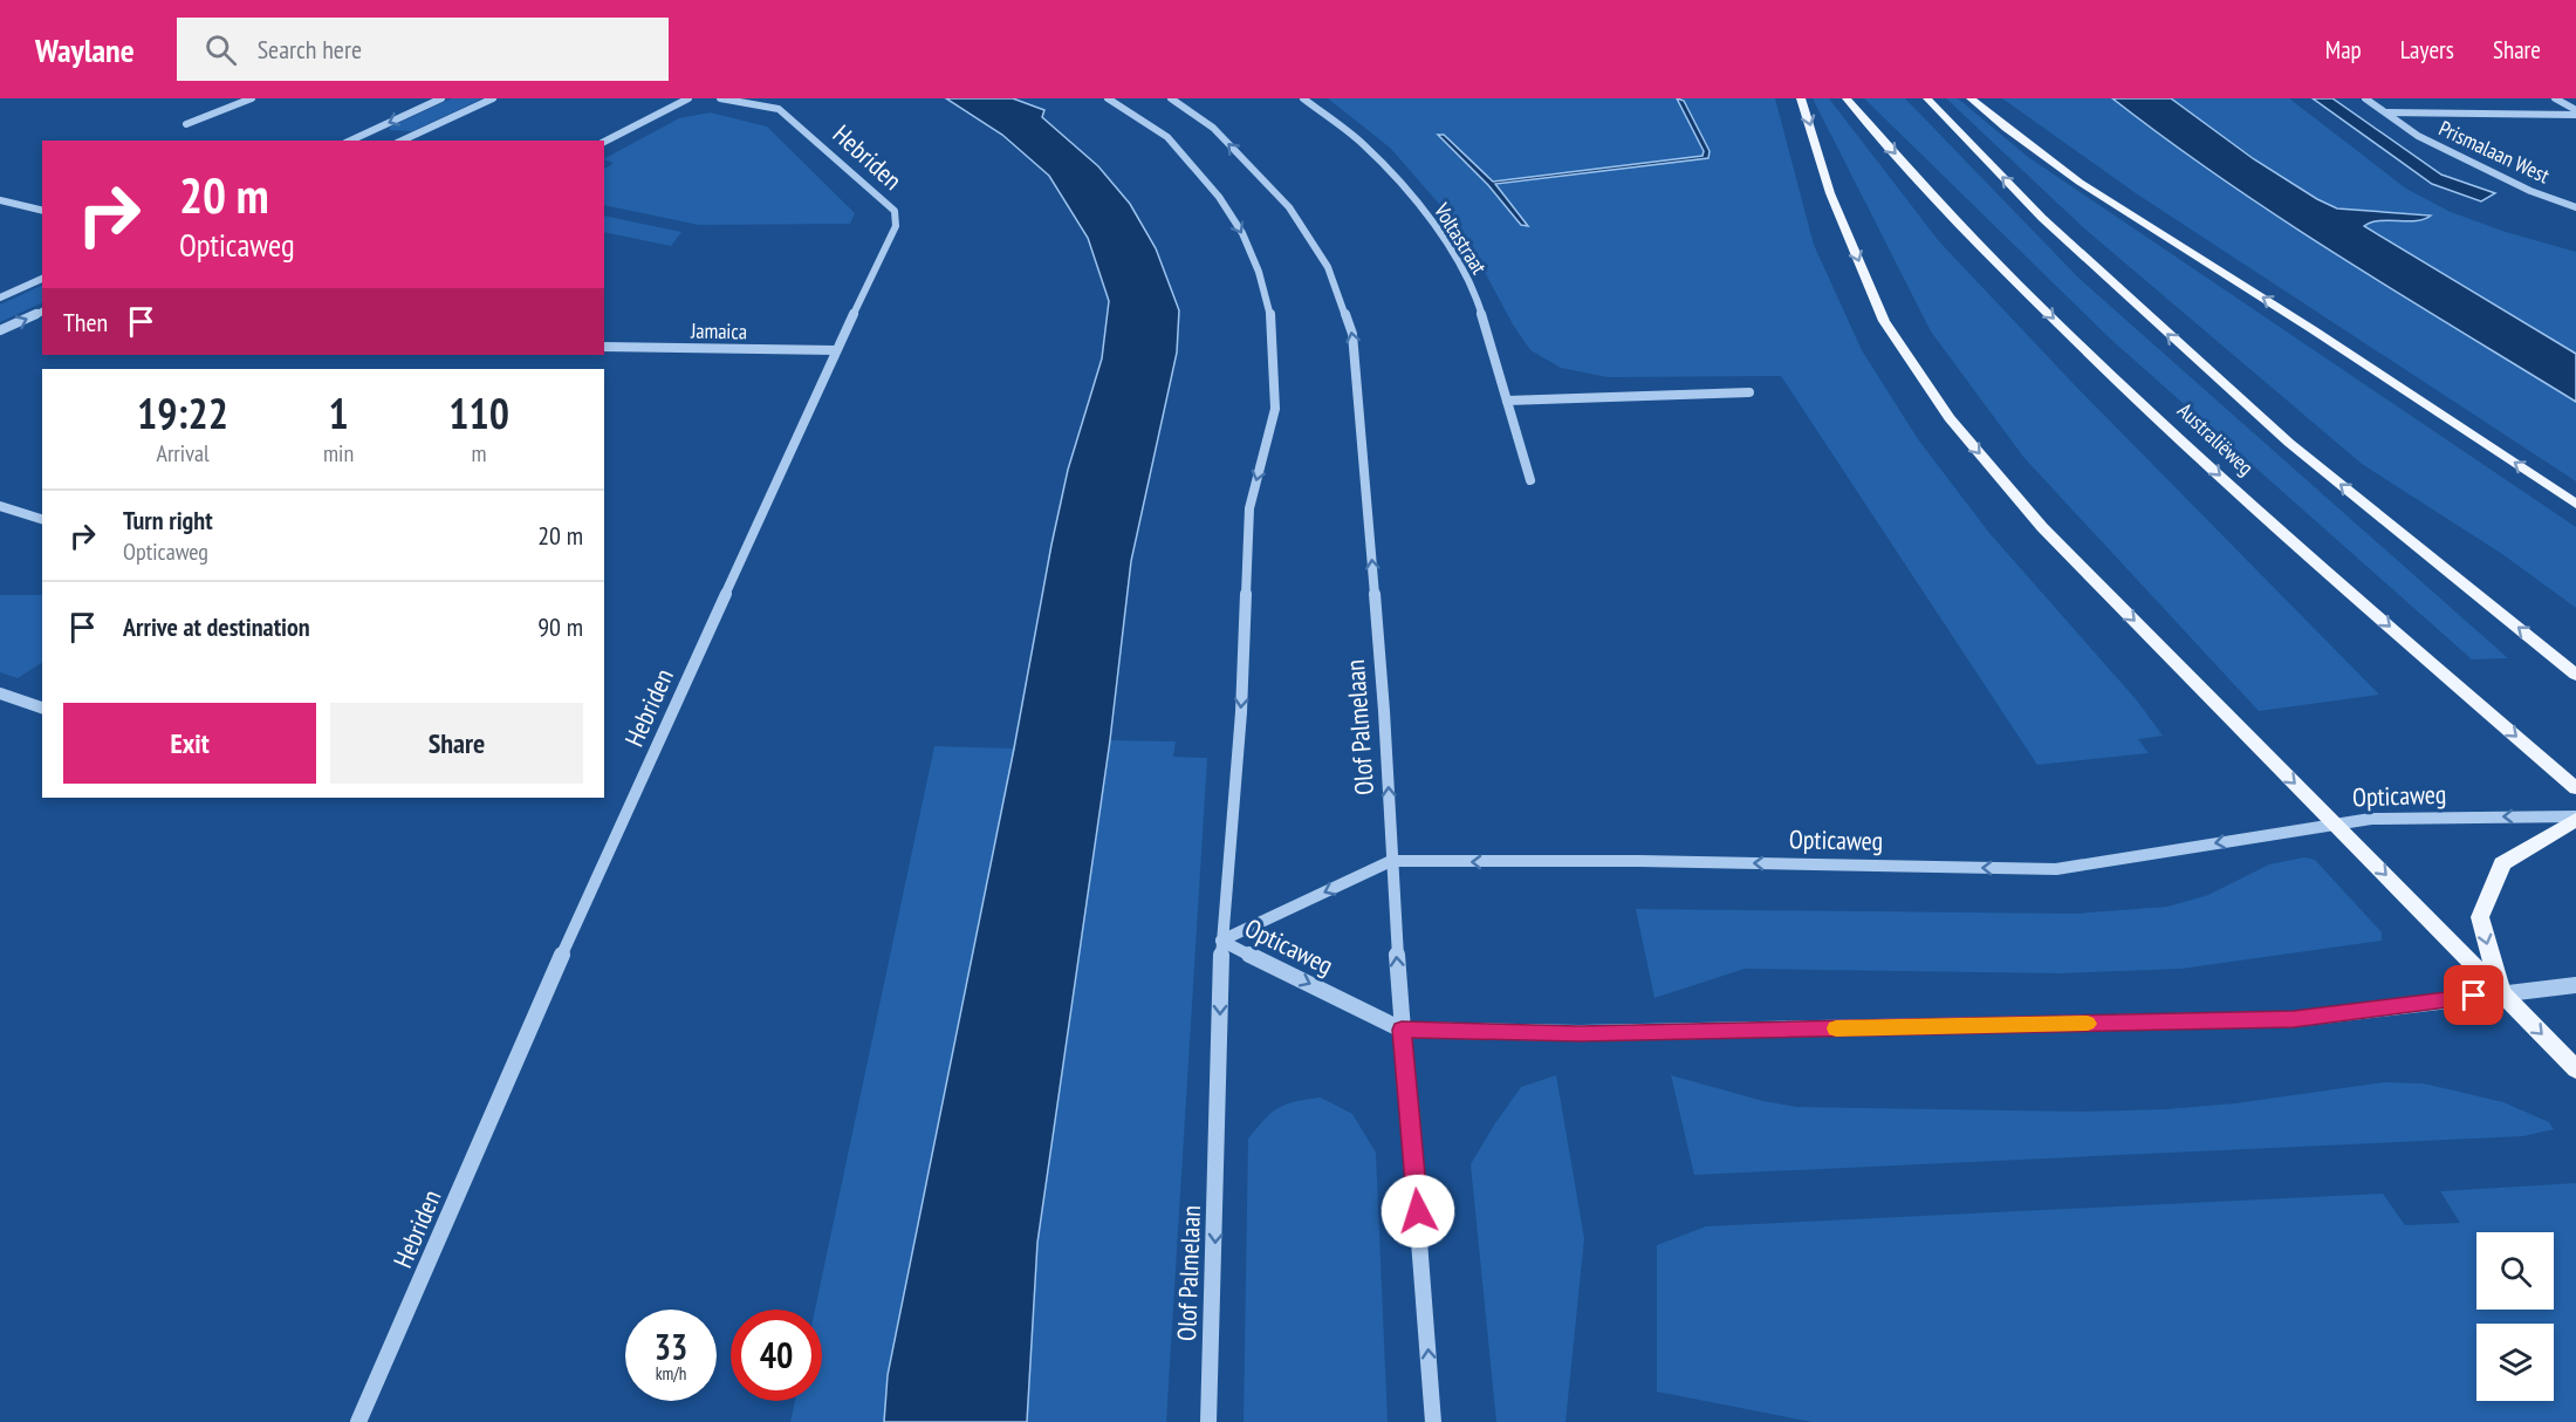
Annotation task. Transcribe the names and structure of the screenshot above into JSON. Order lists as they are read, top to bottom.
{
  "streets": {
    "main road": ["Australiëweg"],
    "street": [
      "Prismalaan West",
      "Hebriden",
      "Voltastraat",
      "Jamaica",
      "Olof Palmelaan",
      "Opticaweg"
    ]
  },
  "crossings": [
    ["Hebriden", "Jamaica"],
    ["Olof Palmelaan", "Opticaweg"]
  ],
  "page": {
    "header": "Waylane",
    "search": "Search here",
    "nav": ["Map", "Layers", "Share"],
    "turn": ["20 m", "Opticaweg"],
    "then": "Then",
    "eta": [
      "19:22",
      "Arrival",
      "1",
      "min",
      "110",
      "m"
    ],
    "list": [
      {
        "name": "Turn right",
        "note": "Opticaweg",
        "value": "20 m"
      },
      {
        "name": "Arrive at destination",
        "value": "90 m"
      }
    ],
    "buttons": ["Exit", "Share"],
    "speed": "33 km/h",
    "limit": "40"
  }
}
